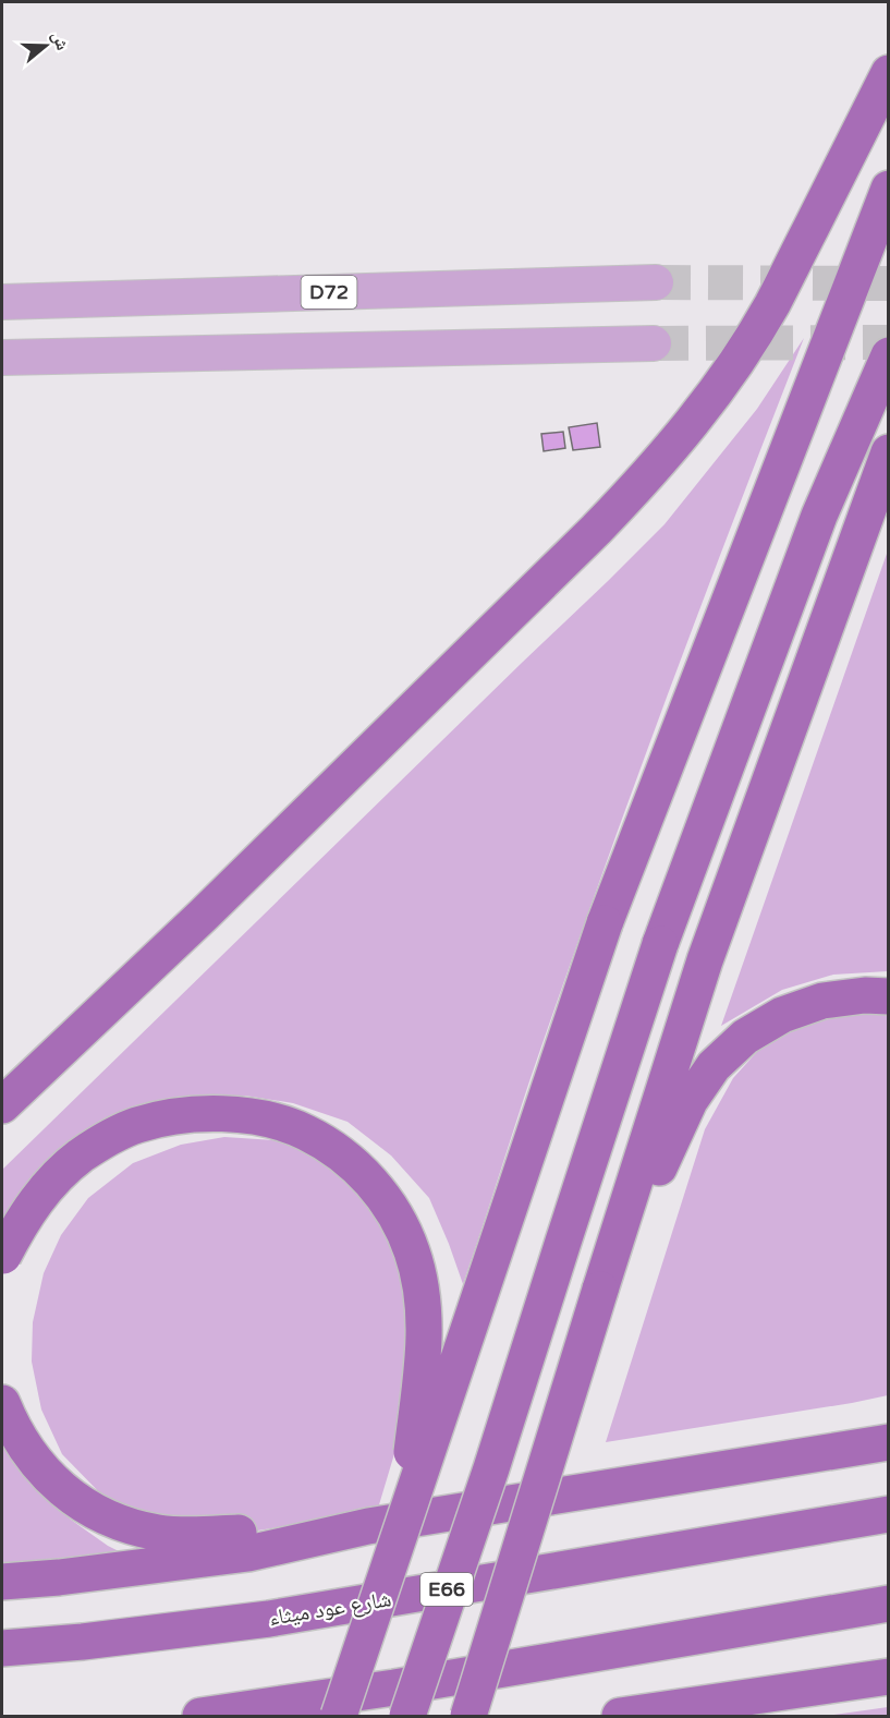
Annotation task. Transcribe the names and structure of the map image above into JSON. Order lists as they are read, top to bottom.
{
  "streets": {
    "highway": ["E66", "شارع عود ميثاء"],
    "main road": ["D72"]
  },
  "north": "right"
}
